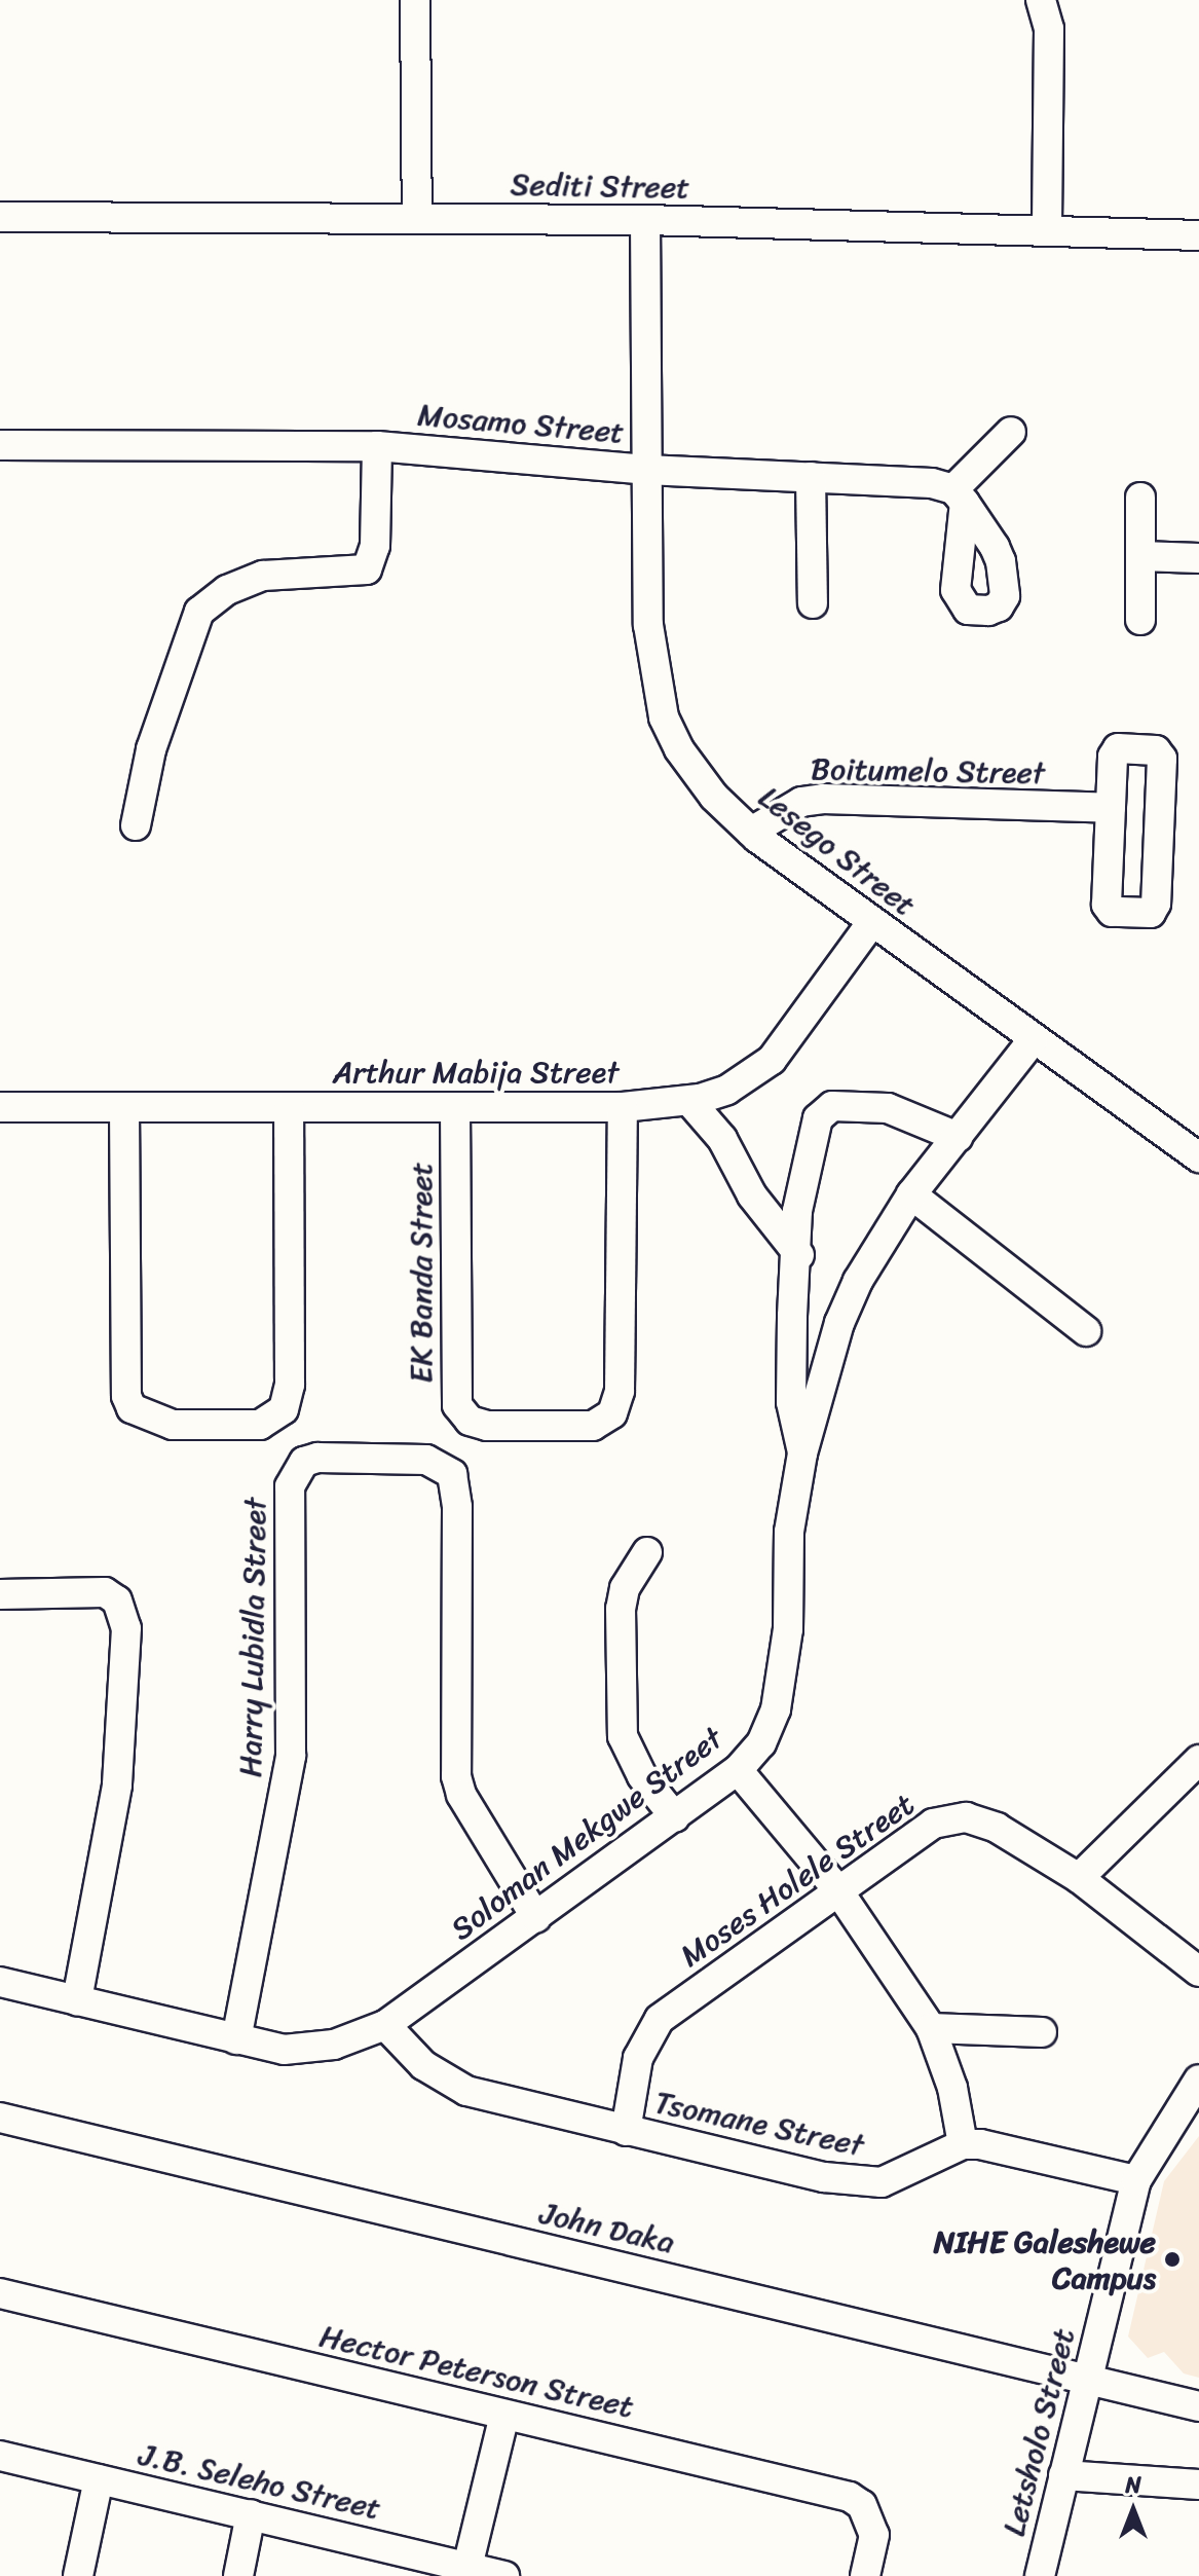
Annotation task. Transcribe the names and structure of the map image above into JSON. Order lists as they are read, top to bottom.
{
  "streets": {
    "street": [
      "Sediti Street",
      "Mosamo Street",
      "Boitumelo Street",
      "Lesego Street",
      "Arthur Mabija Street",
      "EK Banda Street",
      "Harry Lubidla Street",
      "Soloman Mekgwe Street",
      "Moses Holele Street",
      "Tsomane Street",
      "John Daka",
      "Hector Peterson Street",
      "Letsholo Street",
      "J.B. Seleho Street"
    ]
  },
  "crossings": [
    ["Sediti Street", "Lesego Street"],
    ["Mosamo Street", "Lesego Street"],
    ["Boitumelo Street", "Lesego Street"],
    ["Lesego Street", "Arthur Mabija Street"],
    ["Lesego Street", "Soloman Mekgwe Street"],
    ["Arthur Mabija Street", "EK Banda Street"],
    ["Harry Lubidla Street", "Soloman Mekgwe Street"],
    ["Soloman Mekgwe Street", "Tsomane Street"],
    ["Moses Holele Street", "Tsomane Street"],
    ["John Daka", "Letsholo Street"]
  ],
  "places": ["NIHE Galeshewe Campus"],
  "north": "top"
}
